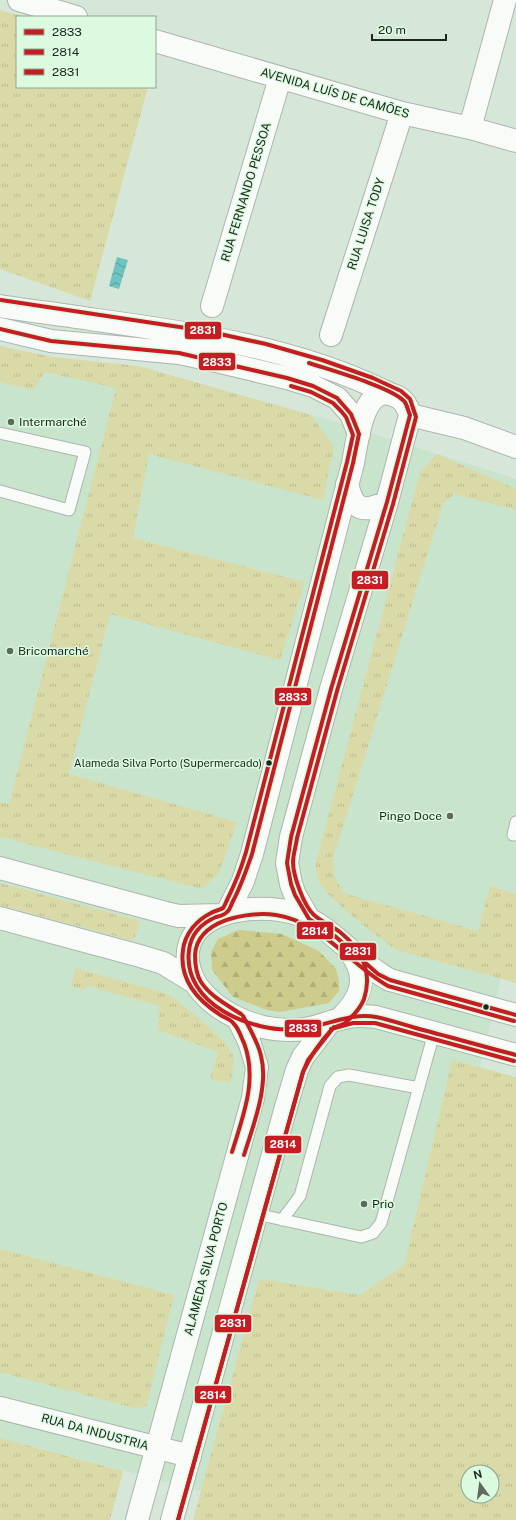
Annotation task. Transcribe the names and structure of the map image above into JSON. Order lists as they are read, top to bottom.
{
  "streets": {
    "main road": [
      "AVENIDA LUÍS DE CAMÕES",
      "RUA FERNANDO PESSOA",
      "RUA LUISA TODY",
      "ALAMEDA SILVA PORTO",
      "RUA DA INDUSTRIA"
    ]
  },
  "crossings": [
    ["AVENIDA LUÍS DE CAMÕES", "RUA FERNANDO PESSOA"],
    ["AVENIDA LUÍS DE CAMÕES", "RUA LUISA TODY"],
    ["ALAMEDA SILVA PORTO", "RUA DA INDUSTRIA"]
  ],
  "places": [
    "Intermarché",
    "Bricomarché",
    "Alameda Silva Porto (Supermercado)",
    "Pingo Doce",
    "Prio"
  ],
  "lines": ["transit line 2831", "transit line 2833", "transit line 2814"],
  "legend": ["2833", "2814", "2831"],
  "scale_bar": "20 m",
  "north": "top"
}
